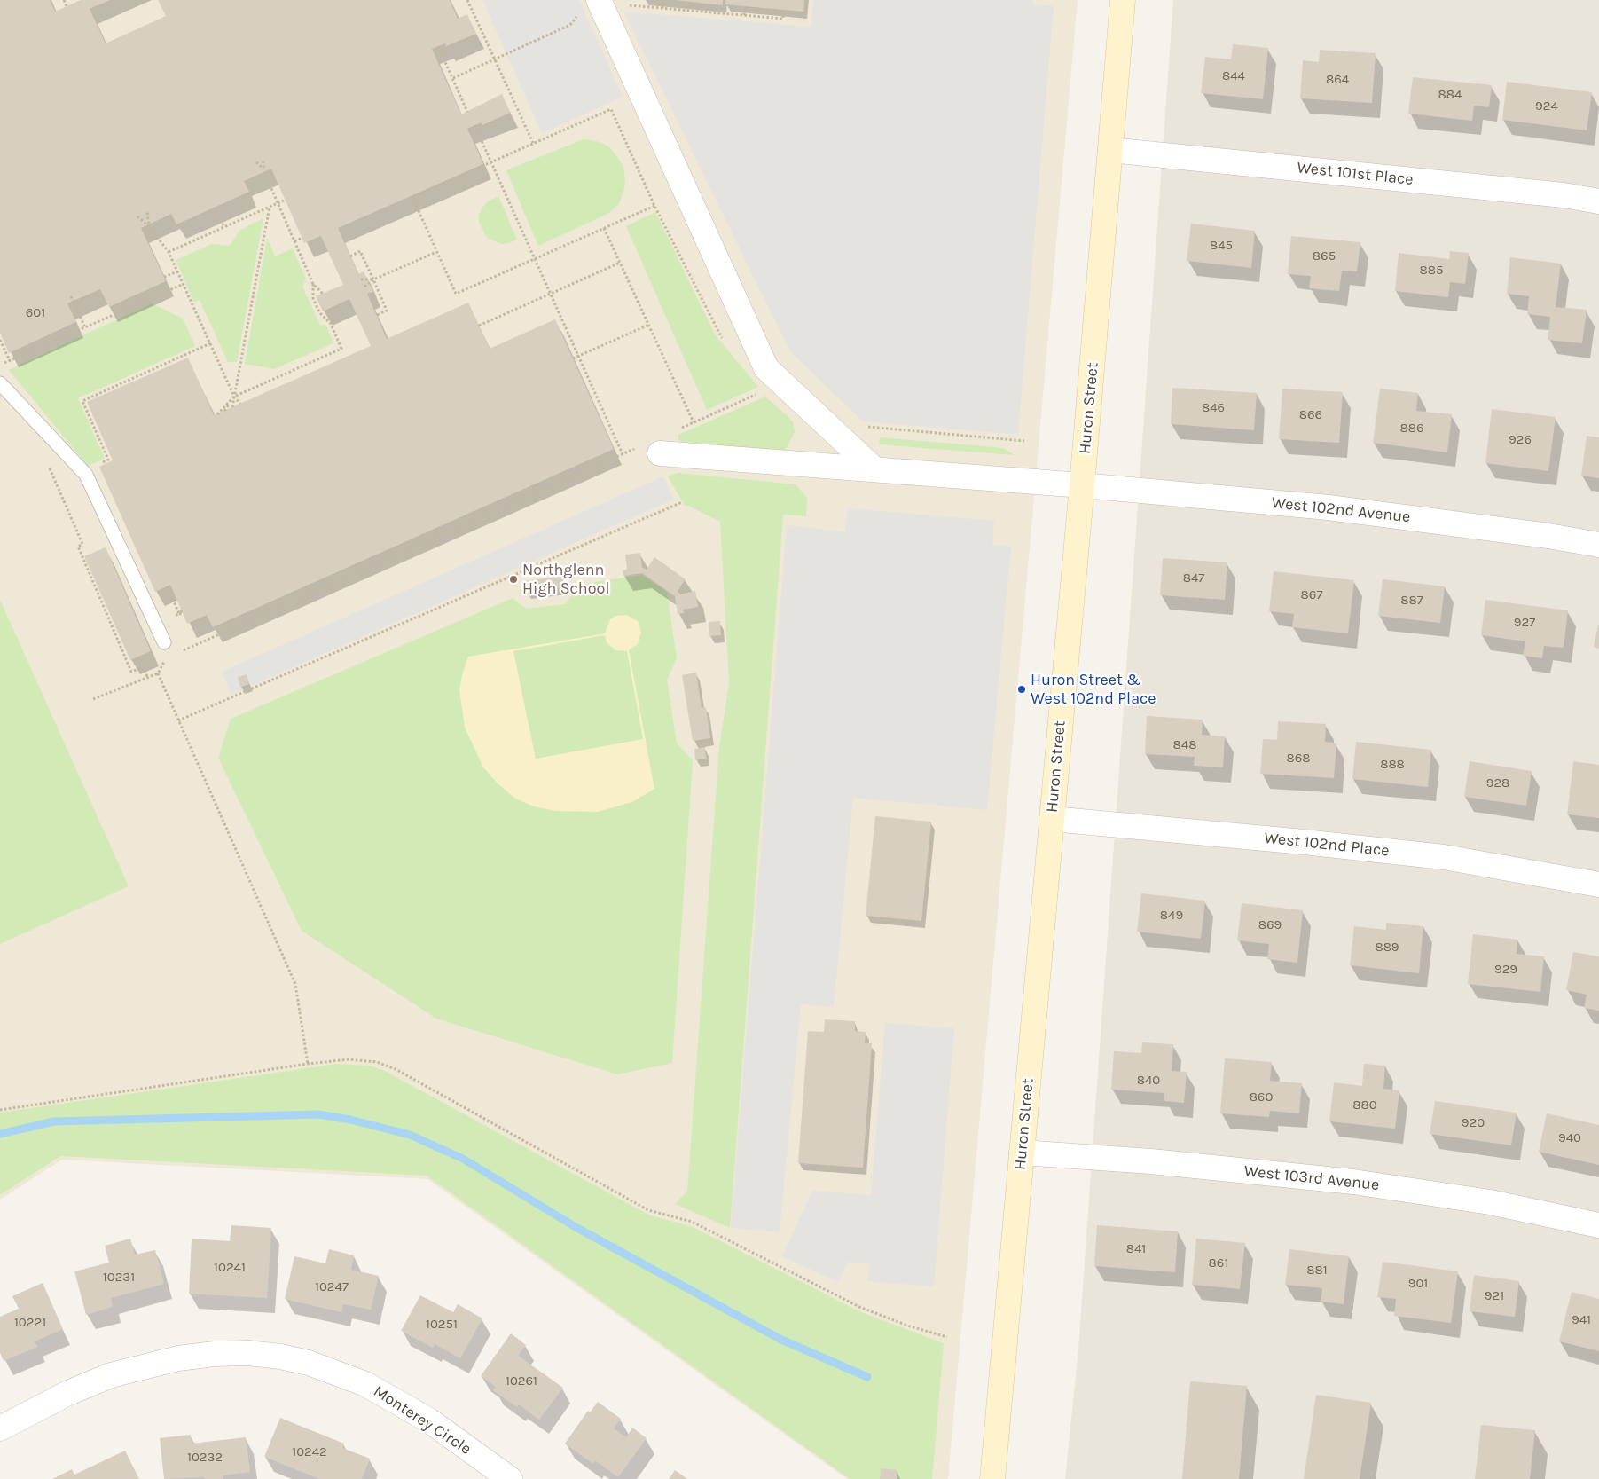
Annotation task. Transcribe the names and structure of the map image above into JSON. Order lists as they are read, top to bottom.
{
  "streets": {
    "main road": ["Huron Street"],
    "street": [
      "West 101st Place",
      "West 102nd Avenue",
      "West 102nd Place",
      "West 103rd Avenue",
      "Monterey Circle"
    ]
  },
  "crossings": [
    ["West 101st Place", "Huron Street"],
    ["Huron Street", "West 102nd Avenue"],
    ["Huron Street", "West 102nd Place"],
    ["Huron Street", "West 103rd Avenue"]
  ],
  "places": ["Northglenn High School", "Huron Street & West 102nd Place"],
  "house_numbers": [
    "844",
    "864",
    "884",
    "924",
    "845",
    "865",
    "885",
    "601",
    "846",
    "866",
    "886",
    "926",
    "847",
    "867",
    "887",
    "927",
    "848",
    "868",
    "888",
    "928",
    "849",
    "869",
    "889",
    "929",
    "840",
    "860",
    "880",
    "920",
    "940",
    "841",
    "861",
    "10241",
    "881",
    "10231",
    "901",
    "10247",
    "921",
    "941",
    "10221",
    "10251",
    "10261",
    "10242",
    "10232"
  ]
}
